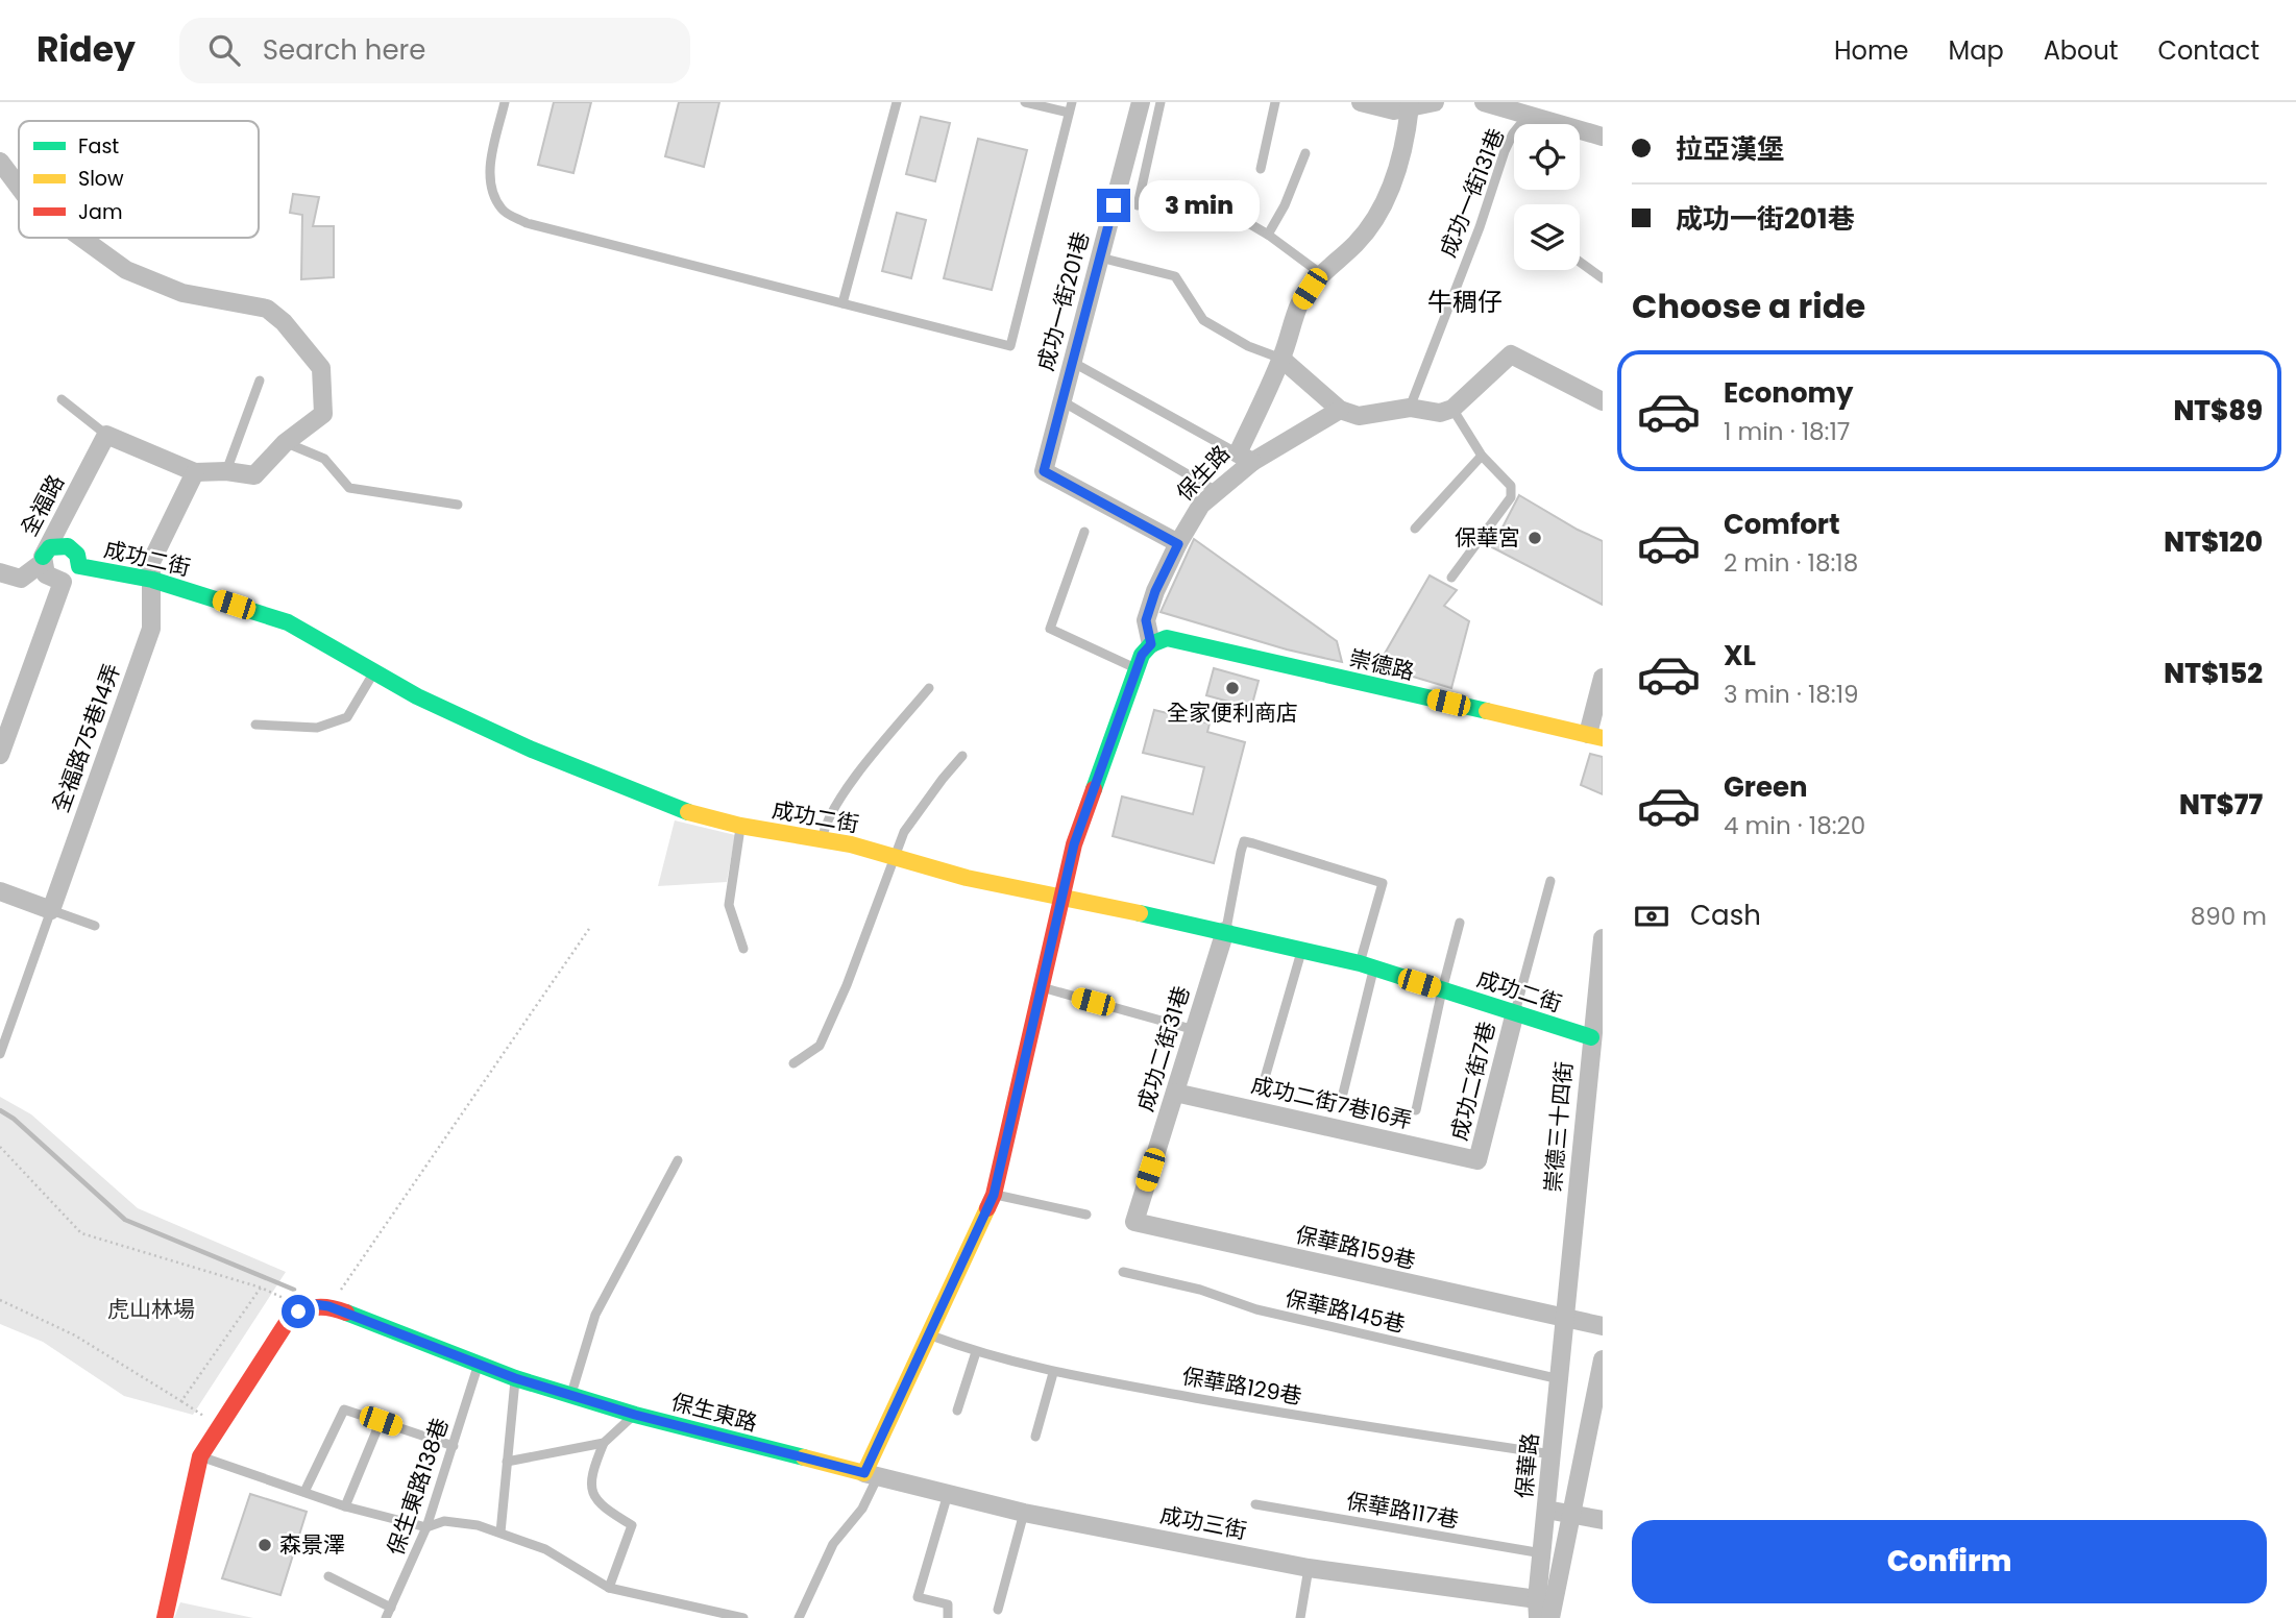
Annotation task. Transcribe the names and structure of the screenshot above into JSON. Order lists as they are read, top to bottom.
{
  "streets": {
    "street": [
      "成功一街201巷",
      "保生路",
      "全福路",
      "成功二街",
      "崇德路",
      "全福路75巷14弄",
      "成功二街31巷",
      "成功二街7巷",
      "成功二街7巷16弄",
      "崇德三十四街",
      "保華路159巷",
      "保生東路",
      "保華路",
      "成功三街"
    ],
    "lane": [
      "成功一街131巷",
      "保華路145巷",
      "保華路129巷",
      "保生東路138巷",
      "保華路117巷"
    ]
  },
  "crossings": [
    ["成功一街201巷", "保生路"],
    ["保生路", "崇德路"],
    ["全福路", "成功二街"],
    ["成功二街", "全福路75巷14弄"],
    ["成功二街", "成功二街31巷"],
    ["成功二街", "成功二街7巷"],
    ["成功二街", "崇德三十四街"],
    ["成功二街31巷", "成功二街7巷16弄"],
    ["成功二街31巷", "保華路159巷"],
    ["成功二街7巷", "成功二街7巷16弄"],
    ["崇德三十四街", "保華路159巷"],
    ["崇德三十四街", "保華路"],
    ["保華路159巷", "保華路"],
    ["保華路145巷", "保華路"],
    ["保華路129巷", "保華路"],
    ["保生東路", "保生東路138巷"],
    ["保生東路", "成功三街"],
    ["保華路", "保華路117巷"],
    ["保華路", "成功三街"]
  ],
  "districts": ["牛稠仔"],
  "parks": ["虎山林場"],
  "places": ["保華宮", "全家便利商店", "森景澤"],
  "legend": ["Fast", "Slow", "Jam"],
  "page": {
    "header": "Ridey",
    "search": "Search here",
    "nav": [
      "Home",
      "Map",
      "About",
      "Contact"
    ],
    "banner": ["拉亞漢堡", "成功一街201巷"],
    "bubble": "3 min",
    "heading": "Choose a ride",
    "list": [
      {
        "name": "Economy",
        "note": "1 min · 18:17",
        "value": "NT$89"
      },
      {
        "name": "Comfort",
        "note": "2 min · 18:18",
        "value": "NT$120"
      },
      {
        "name": "XL",
        "note": "3 min · 18:19",
        "value": "NT$152"
      },
      {
        "name": "Green",
        "note": "4 min · 18:20",
        "value": "NT$77"
      }
    ],
    "pay": ["Cash", "890 m"],
    "buttons": "Confirm"
  }
}
